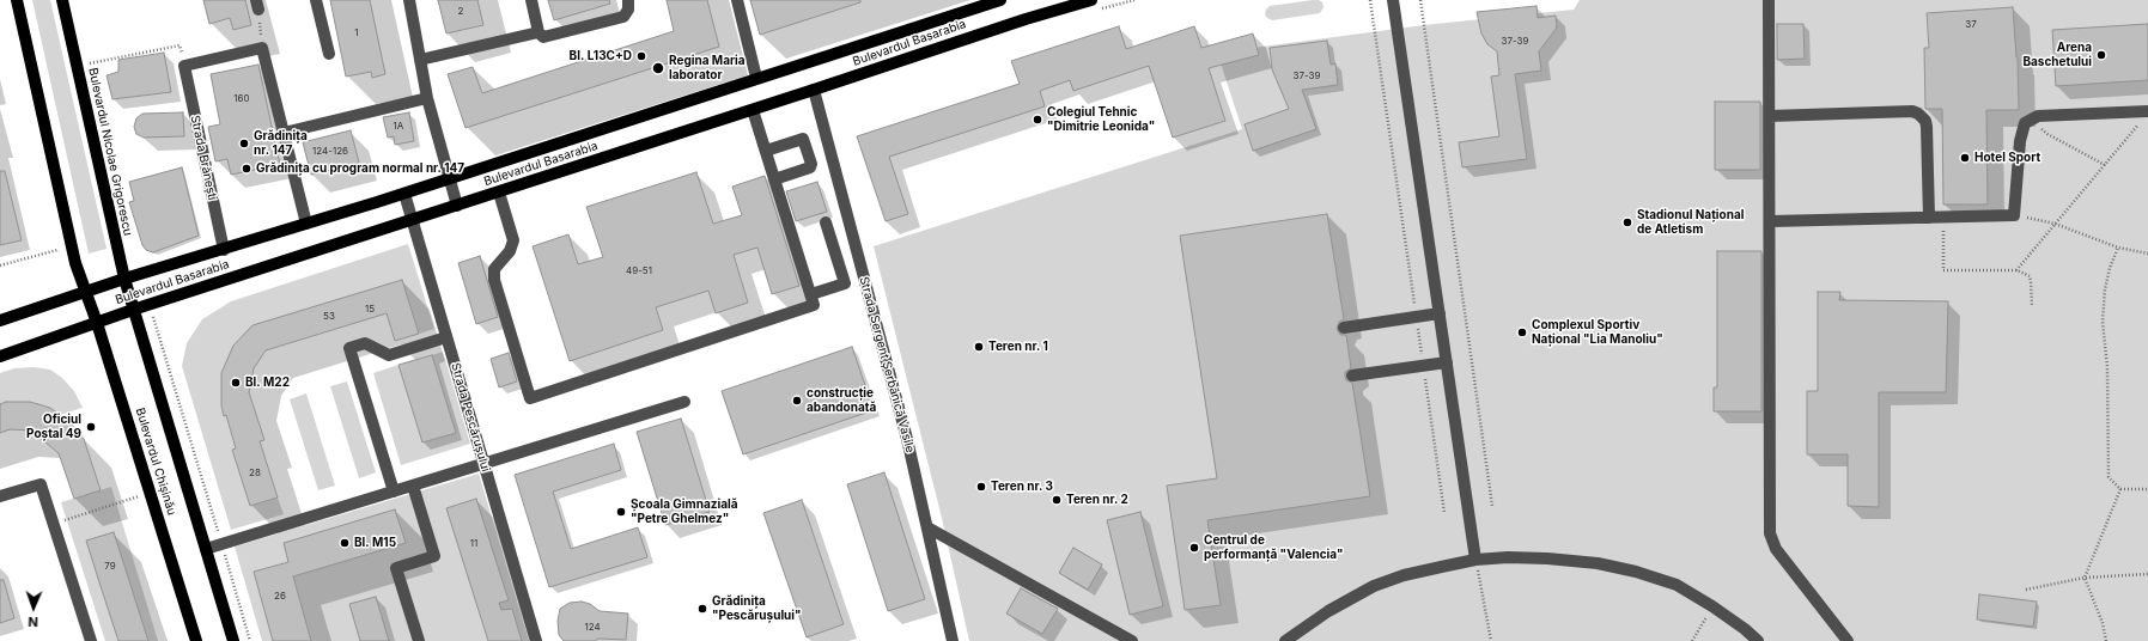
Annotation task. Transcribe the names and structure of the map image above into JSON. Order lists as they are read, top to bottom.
{
  "streets": {
    "main road": ["Bulevardul Basarabia", "Bulevardul Nicolae Grigorescu", "Bulevardul Chișinău"],
    "street": ["Strada Brănești", "Strada Sergent Șerbănică Vasile", "Strada Pescărușului"]
  },
  "crossings": [
    ["Bulevardul Basarabia", "Bulevardul Nicolae Grigorescu"],
    ["Bulevardul Basarabia", "Strada Brănești"],
    ["Bulevardul Basarabia", "Strada Sergent Șerbănică Vasile"],
    ["Bulevardul Basarabia", "Strada Pescărușului"],
    ["Bulevardul Basarabia", "Bulevardul Chișinău"],
    ["Bulevardul Nicolae Grigorescu", "Bulevardul Chișinău"]
  ],
  "places": [
    "Arena Baschetului",
    "Bl. L13C+D",
    "Regina Maria laborator",
    "Colegiul Tehnic \"Dimitrie Leonida\"",
    "Grădinița nr. 147",
    "Hotel Sport",
    "Grădinița cu program normal nr. 147",
    "Stadionul Național de Atletism",
    "Complexul Sportiv Național \"Lia Manoliu\"",
    "Teren nr. 1",
    "Bl. M22",
    "construcție abandonată",
    "Oficiul Poștal 49",
    "Teren nr. 3",
    "Teren nr. 2",
    "Școala Gimnazială \"Petre Ghelmez\"",
    "Bl. M15",
    "Centrul de performanță \"Valencia\"",
    "Grădinița \"Pescărușului\""
  ],
  "house_numbers": [
    "2",
    "37",
    "1",
    "37-39",
    "37-39",
    "160",
    "1A",
    "124-126",
    "49-51",
    "15",
    "53",
    "28",
    "11",
    "79",
    "26",
    "124"
  ],
  "north": "bottom"
}
